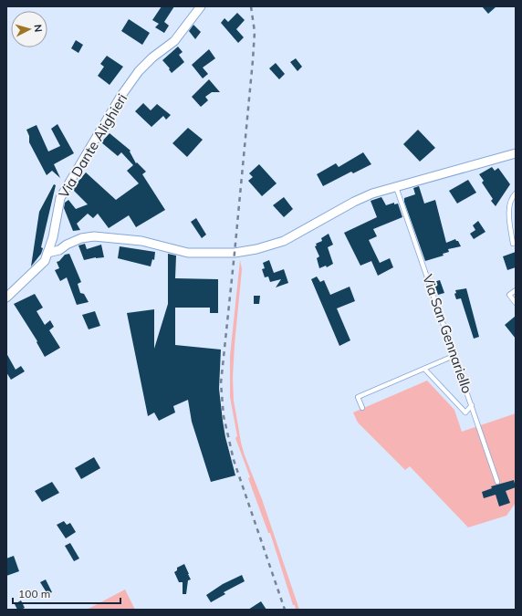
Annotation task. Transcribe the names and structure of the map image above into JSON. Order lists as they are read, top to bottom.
{
  "streets": {
    "street": ["Via Dante Alighieri"],
    "lane": ["Via San Gennariello"]
  },
  "scale_bar": "100 m",
  "north": "right"
}
